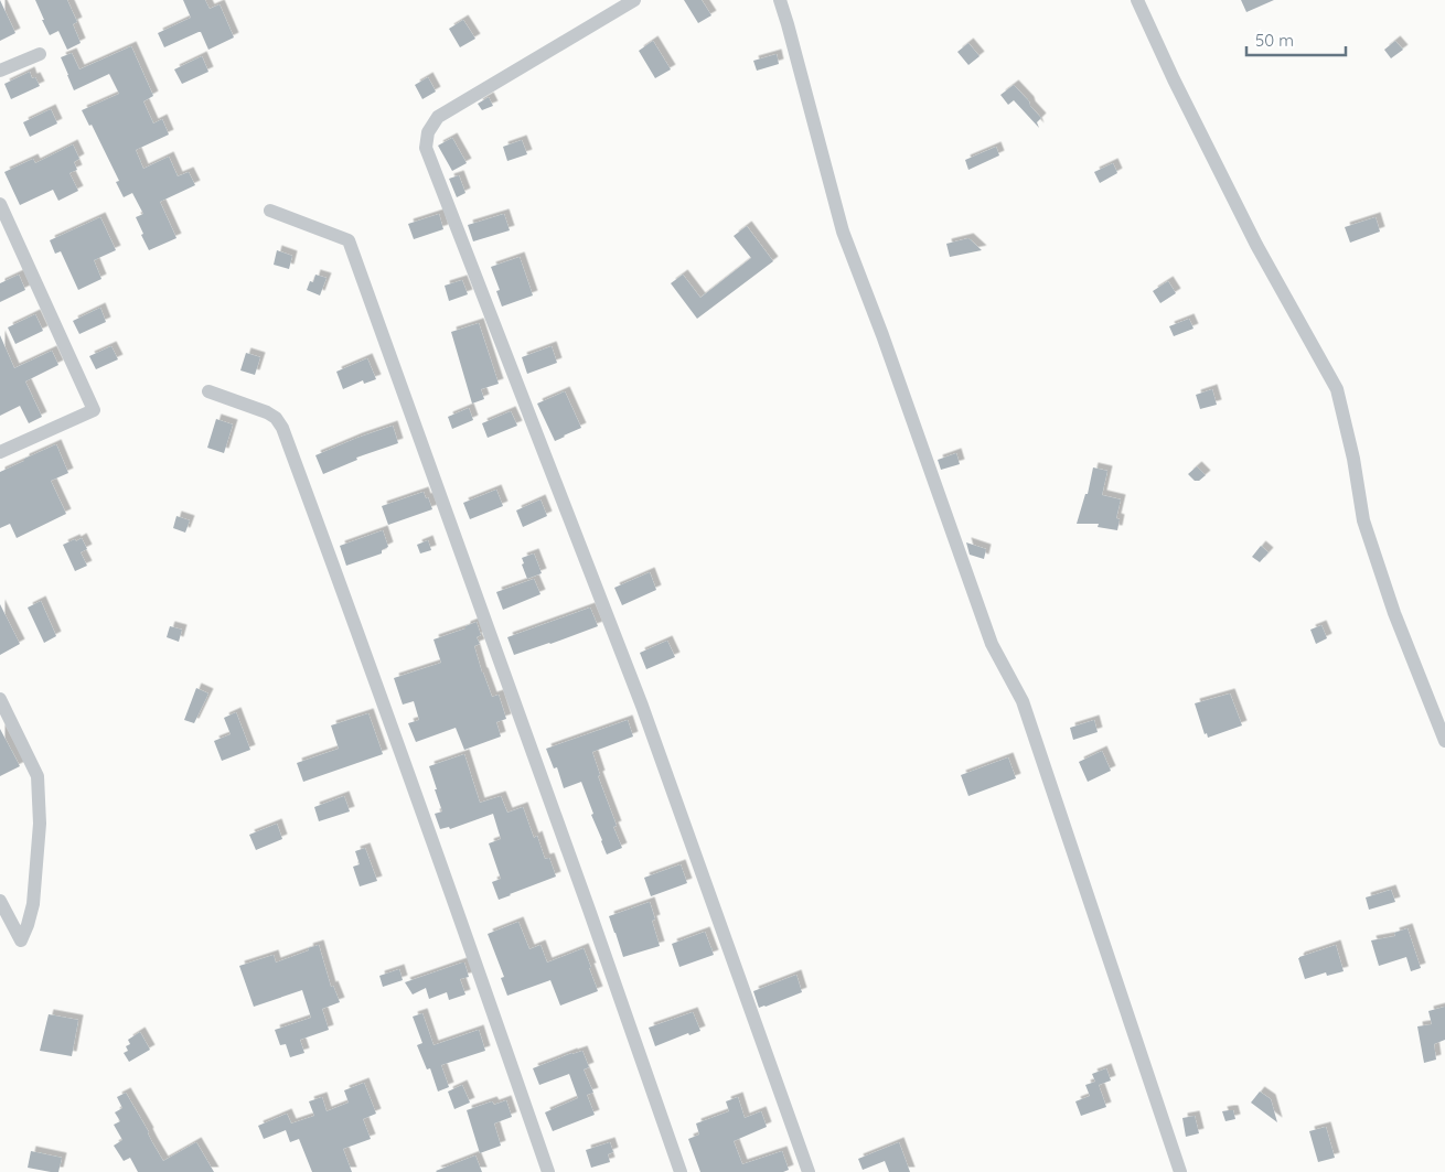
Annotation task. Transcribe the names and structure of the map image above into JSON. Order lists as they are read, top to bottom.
{
  "scale_bar": "50 m"
}
